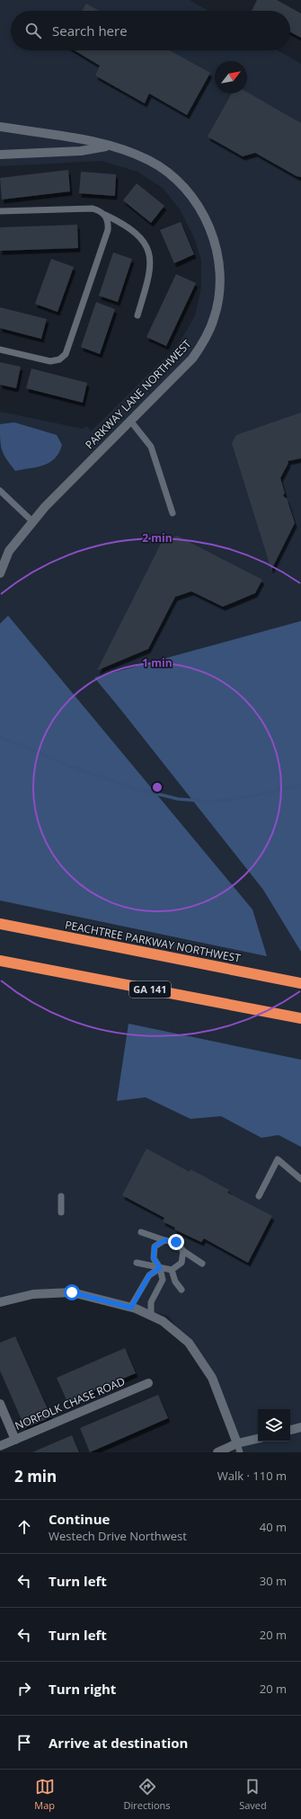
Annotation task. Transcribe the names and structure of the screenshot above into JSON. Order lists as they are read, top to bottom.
{
  "streets": {
    "highway": ["PEACHTREE PARKWAY NORTHWEST", "GA 141"],
    "street": ["PARKWAY LANE NORTHWEST", "NORFOLK CHASE ROAD"]
  },
  "north": "top right",
  "page": {
    "search": "Search here",
    "heading": ["2 min", "Walk · 110 m"],
    "list": [
      ["Continue", "Westech Drive Northwest", "40 m"],
      ["Turn left", "30 m"],
      ["Turn left", "20 m"],
      ["Turn right", "20 m"],
      "Arrive at destination"
    ],
    "nav": ["Map", "Directions", "Saved"]
  },
  "rings": ["2 min", "1 min"]
}
